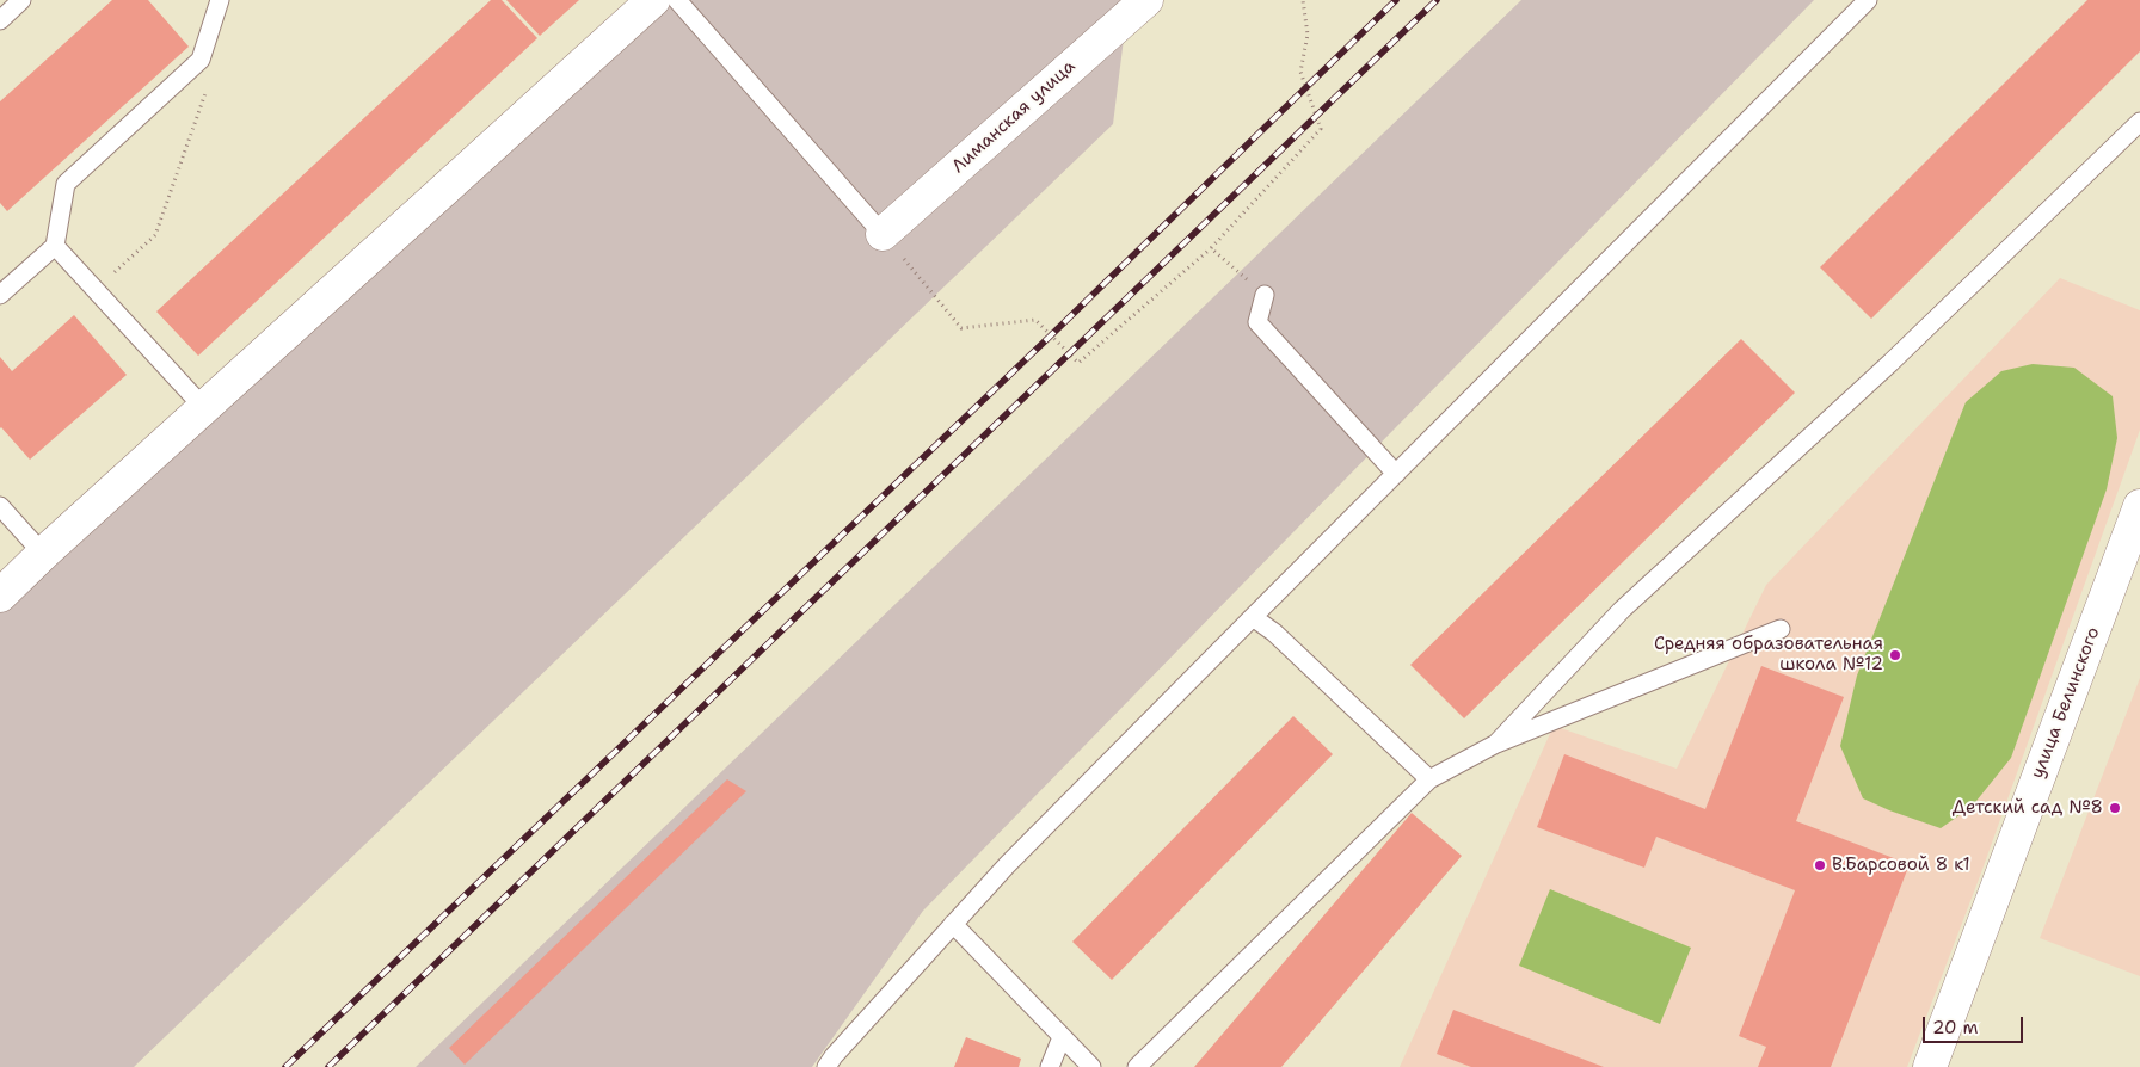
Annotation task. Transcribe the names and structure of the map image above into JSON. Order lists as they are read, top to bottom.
{
  "streets": {
    "street": ["Лиманская улица", "улица Белинского"]
  },
  "places": ["Средняя образовательная школа №12", "Детский сад №8", "В.Барсовой 8 к1"],
  "scale_bar": "20 m"
}
